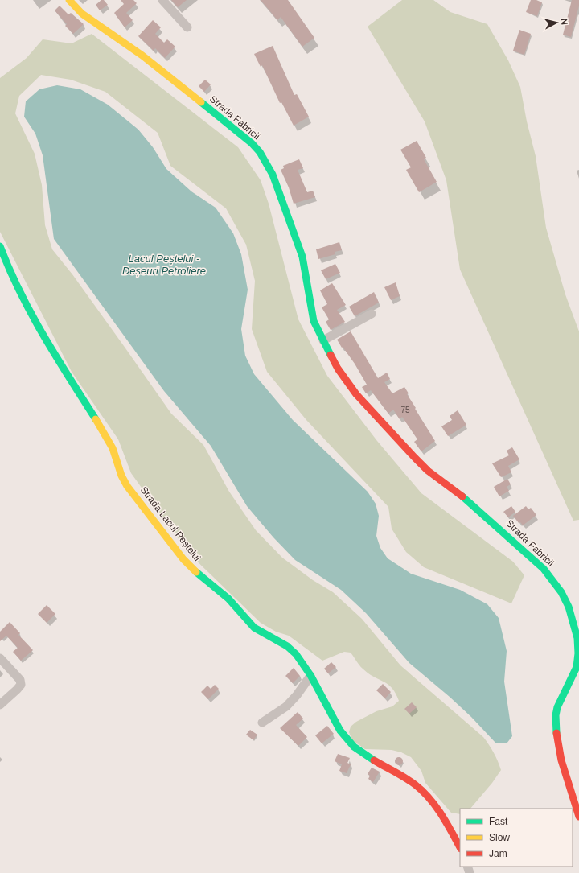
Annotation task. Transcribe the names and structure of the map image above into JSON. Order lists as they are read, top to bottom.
{
  "streets": {
    "street": ["Strada Fabricii", "Strada Lacul Peștelui"]
  },
  "water": ["Lacul Peștelui - Deșeuri Petroliere"],
  "house_numbers": ["75"],
  "legend": ["Fast", "Slow", "Jam"],
  "north": "right"
}
